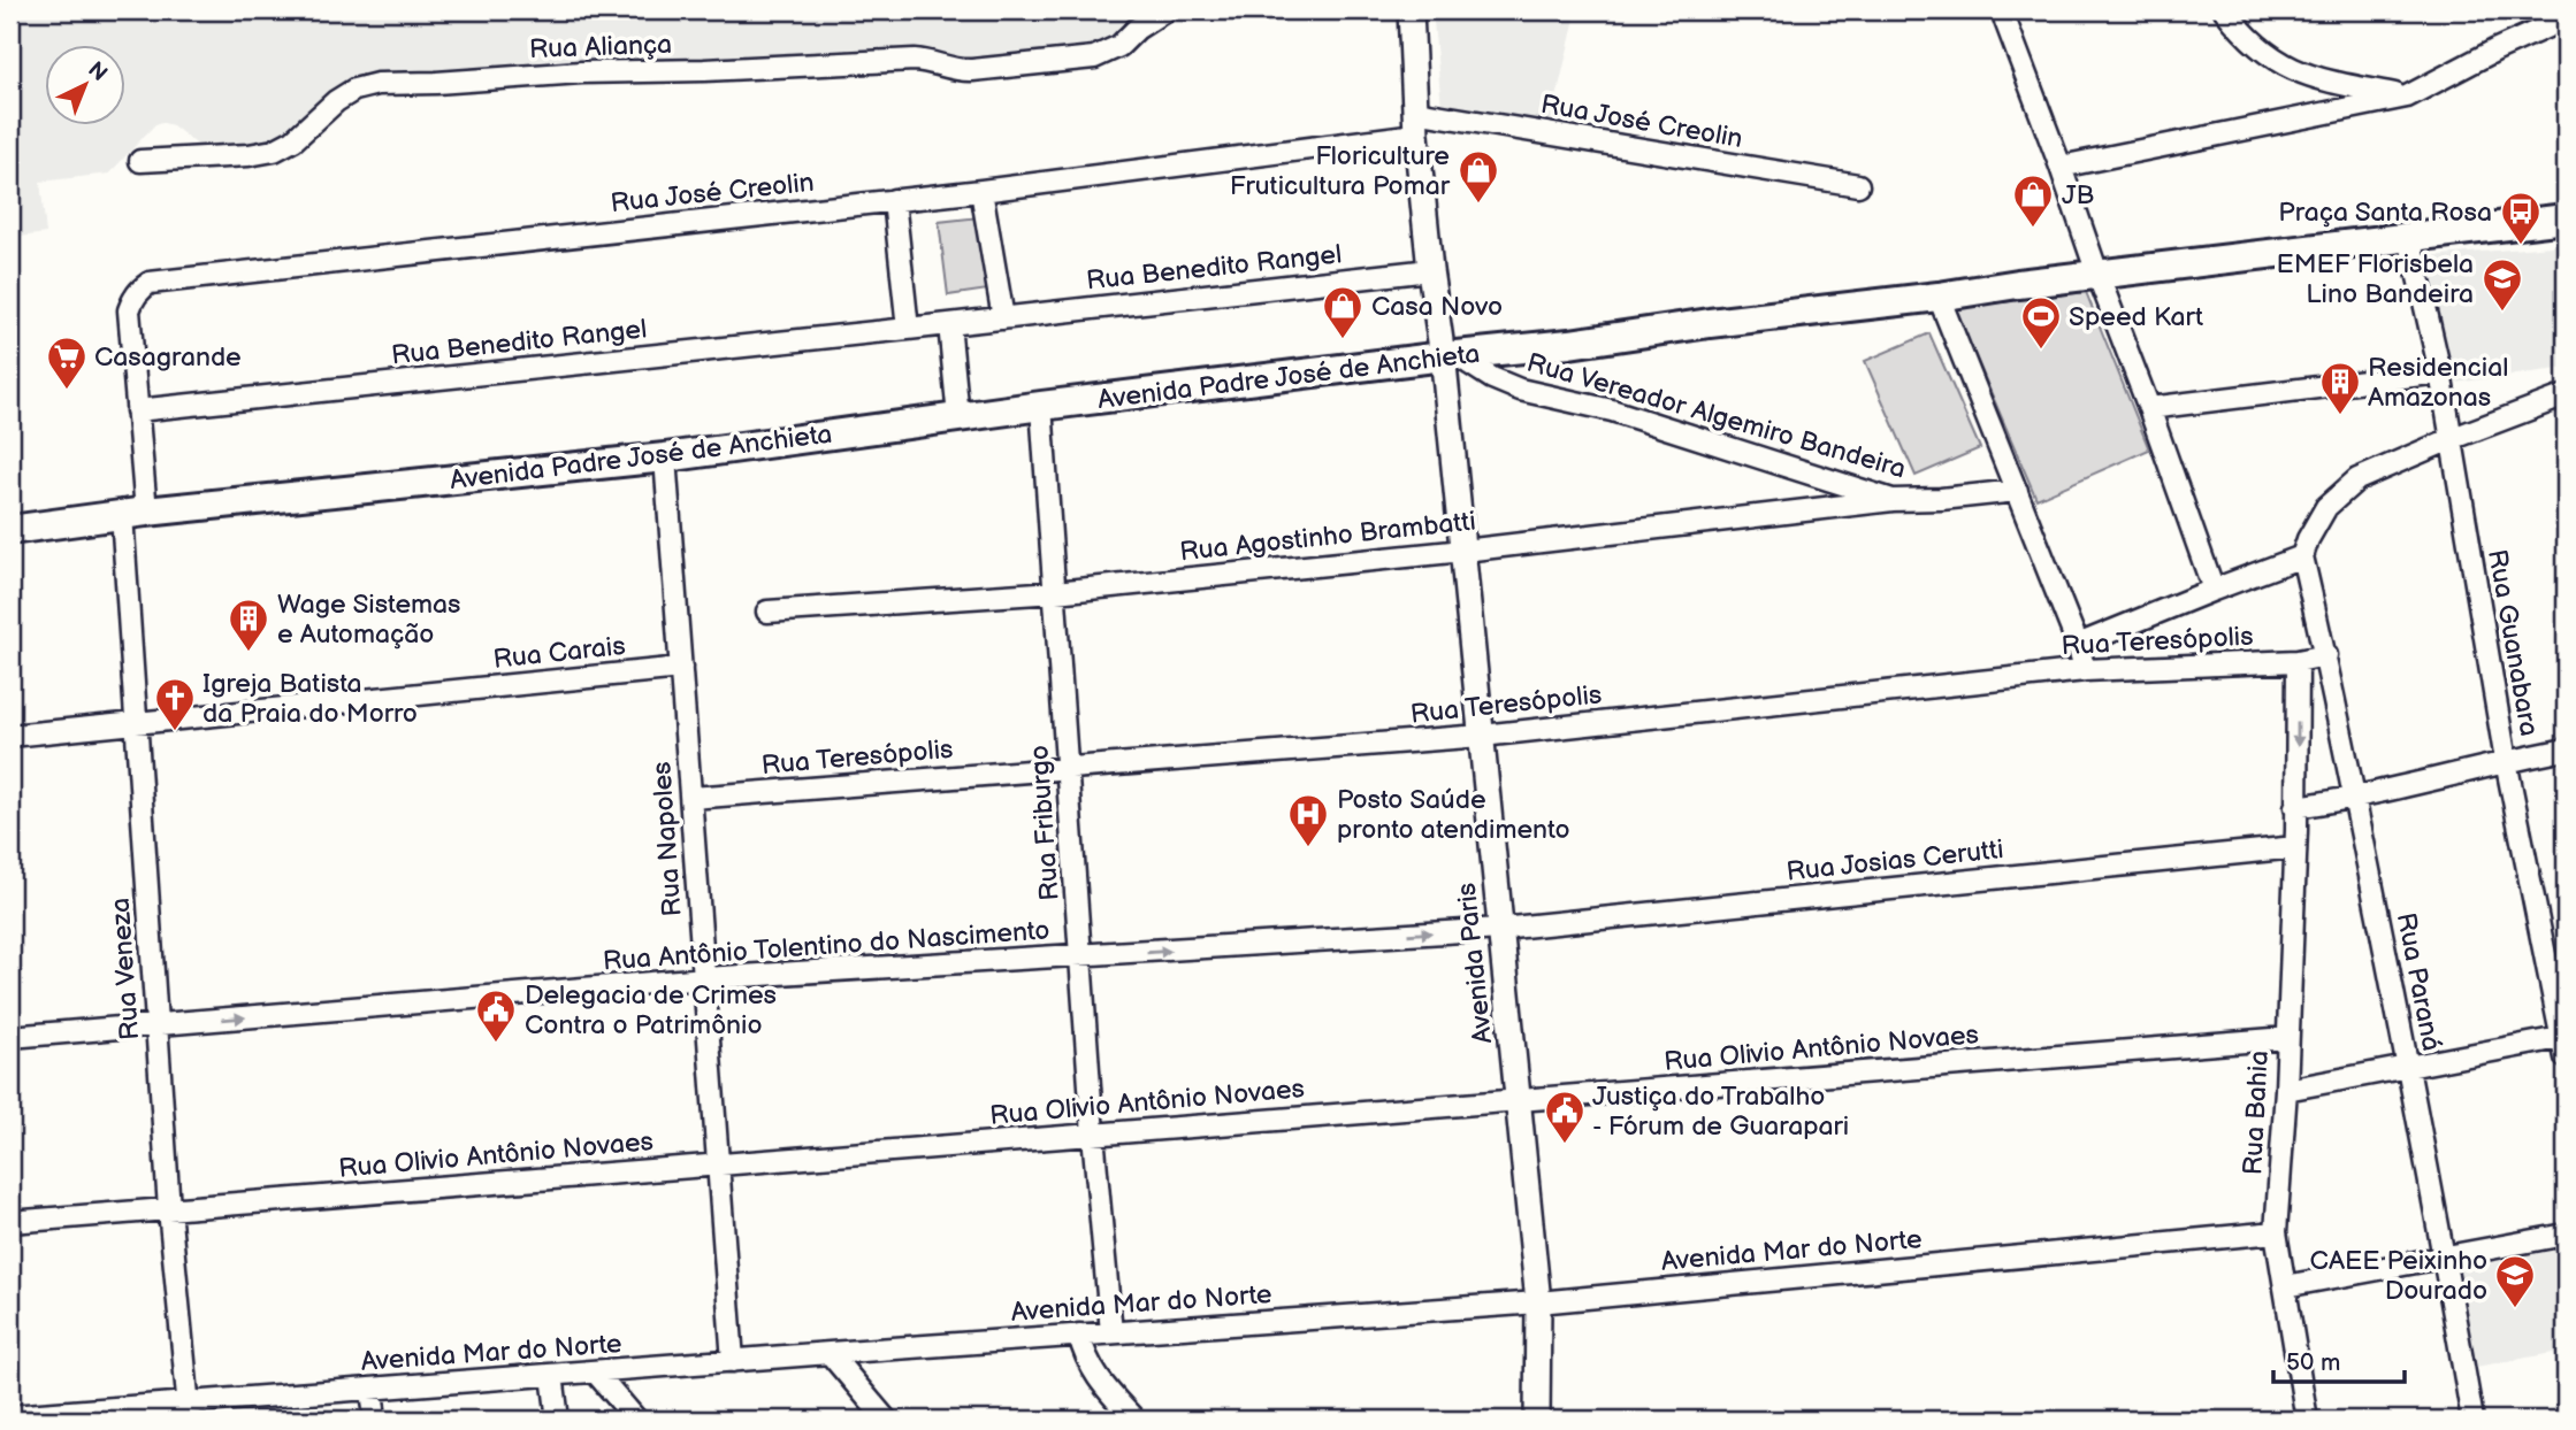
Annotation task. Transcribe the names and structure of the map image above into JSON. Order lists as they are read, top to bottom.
{
  "streets": {
    "main road": ["Avenida Padre José de Anchieta"],
    "street": [
      "Rua Aliança",
      "Rua José Creolin",
      "Rua Benedito Rangel",
      "Rua Vereador Algemiro Bandeira",
      "Rua Agostinho Brambatti",
      "Rua Teresópolis",
      "Rua Guanabara",
      "Rua Carais",
      "Rua Friburgo",
      "Rua Napoles",
      "Rua Josias Cerutti",
      "Rua Antônio Tolentino do Nascimento",
      "Avenida Paris",
      "Rua Veneza",
      "Rua Paraná",
      "Rua Olivio Antônio Novaes",
      "Rua Bahia",
      "Avenida Mar do Norte"
    ]
  },
  "crossings": [
    ["Rua José Creolin", "Rua Benedito Rangel"],
    ["Rua José Creolin", "Avenida Padre José de Anchieta"],
    ["Rua José Creolin", "Avenida Paris"],
    ["Rua José Creolin", "Rua Veneza"],
    ["Rua Benedito Rangel", "Avenida Paris"],
    ["Avenida Padre José de Anchieta", "Rua Vereador Algemiro Bandeira"],
    ["Avenida Padre José de Anchieta", "Rua Guanabara"],
    ["Avenida Padre José de Anchieta", "Rua Friburgo"],
    ["Avenida Padre José de Anchieta", "Rua Napoles"],
    ["Avenida Padre José de Anchieta", "Avenida Paris"],
    ["Avenida Padre José de Anchieta", "Rua Veneza"],
    ["Rua Vereador Algemiro Bandeira", "Rua Agostinho Brambatti"],
    ["Rua Vereador Algemiro Bandeira", "Avenida Paris"],
    ["Rua Agostinho Brambatti", "Rua Friburgo"],
    ["Rua Agostinho Brambatti", "Avenida Paris"],
    ["Rua Teresópolis", "Rua Friburgo"],
    ["Rua Teresópolis", "Rua Napoles"],
    ["Rua Teresópolis", "Avenida Paris"],
    ["Rua Teresópolis", "Rua Paraná"],
    ["Rua Teresópolis", "Rua Bahia"],
    ["Rua Carais", "Rua Napoles"],
    ["Rua Carais", "Rua Veneza"],
    ["Rua Friburgo", "Rua Antônio Tolentino do Nascimento"],
    ["Rua Friburgo", "Rua Olivio Antônio Novaes"],
    ["Rua Friburgo", "Avenida Mar do Norte"],
    ["Rua Napoles", "Rua Antônio Tolentino do Nascimento"],
    ["Rua Napoles", "Rua Olivio Antônio Novaes"],
    ["Rua Napoles", "Avenida Mar do Norte"],
    ["Rua Josias Cerutti", "Rua Antônio Tolentino do Nascimento"],
    ["Rua Josias Cerutti", "Avenida Paris"],
    ["Rua Josias Cerutti", "Rua Bahia"],
    ["Rua Antônio Tolentino do Nascimento", "Avenida Paris"],
    ["Rua Antônio Tolentino do Nascimento", "Rua Veneza"],
    ["Avenida Paris", "Rua Olivio Antônio Novaes"],
    ["Avenida Paris", "Avenida Mar do Norte"],
    ["Rua Veneza", "Rua Olivio Antônio Novaes"],
    ["Rua Veneza", "Avenida Mar do Norte"],
    ["Rua Olivio Antônio Novaes", "Rua Bahia"],
    ["Rua Bahia", "Avenida Mar do Norte"]
  ],
  "one_way": ["Rua Antônio Tolentino do Nascimento"],
  "places": {
    "shop": ["Floriculture Fruticultura Pomar", "JB", "Casa Novo"],
    "bus stop": ["Praça Santa Rosa"],
    "school or university": ["EMEF Florisbela Lino Bandeira", "CAEE Peixinho Dourado"],
    "sports": ["Speed Kart"],
    "supermarket": ["Casagrande"],
    "building": ["Residencial Amazonas", "Wage Sistemas e Automação"],
    "church": ["Igreja Batista da Praia do Morro"],
    "hospital": ["Posto Saúde pronto atendimento"],
    "public building": ["Delegacia de Crimes Contra o Patrimônio", "Justiça do Trabalho - Fórum de Guarapari"]
  },
  "scale_bar": "50 m",
  "north": "top right"
}
